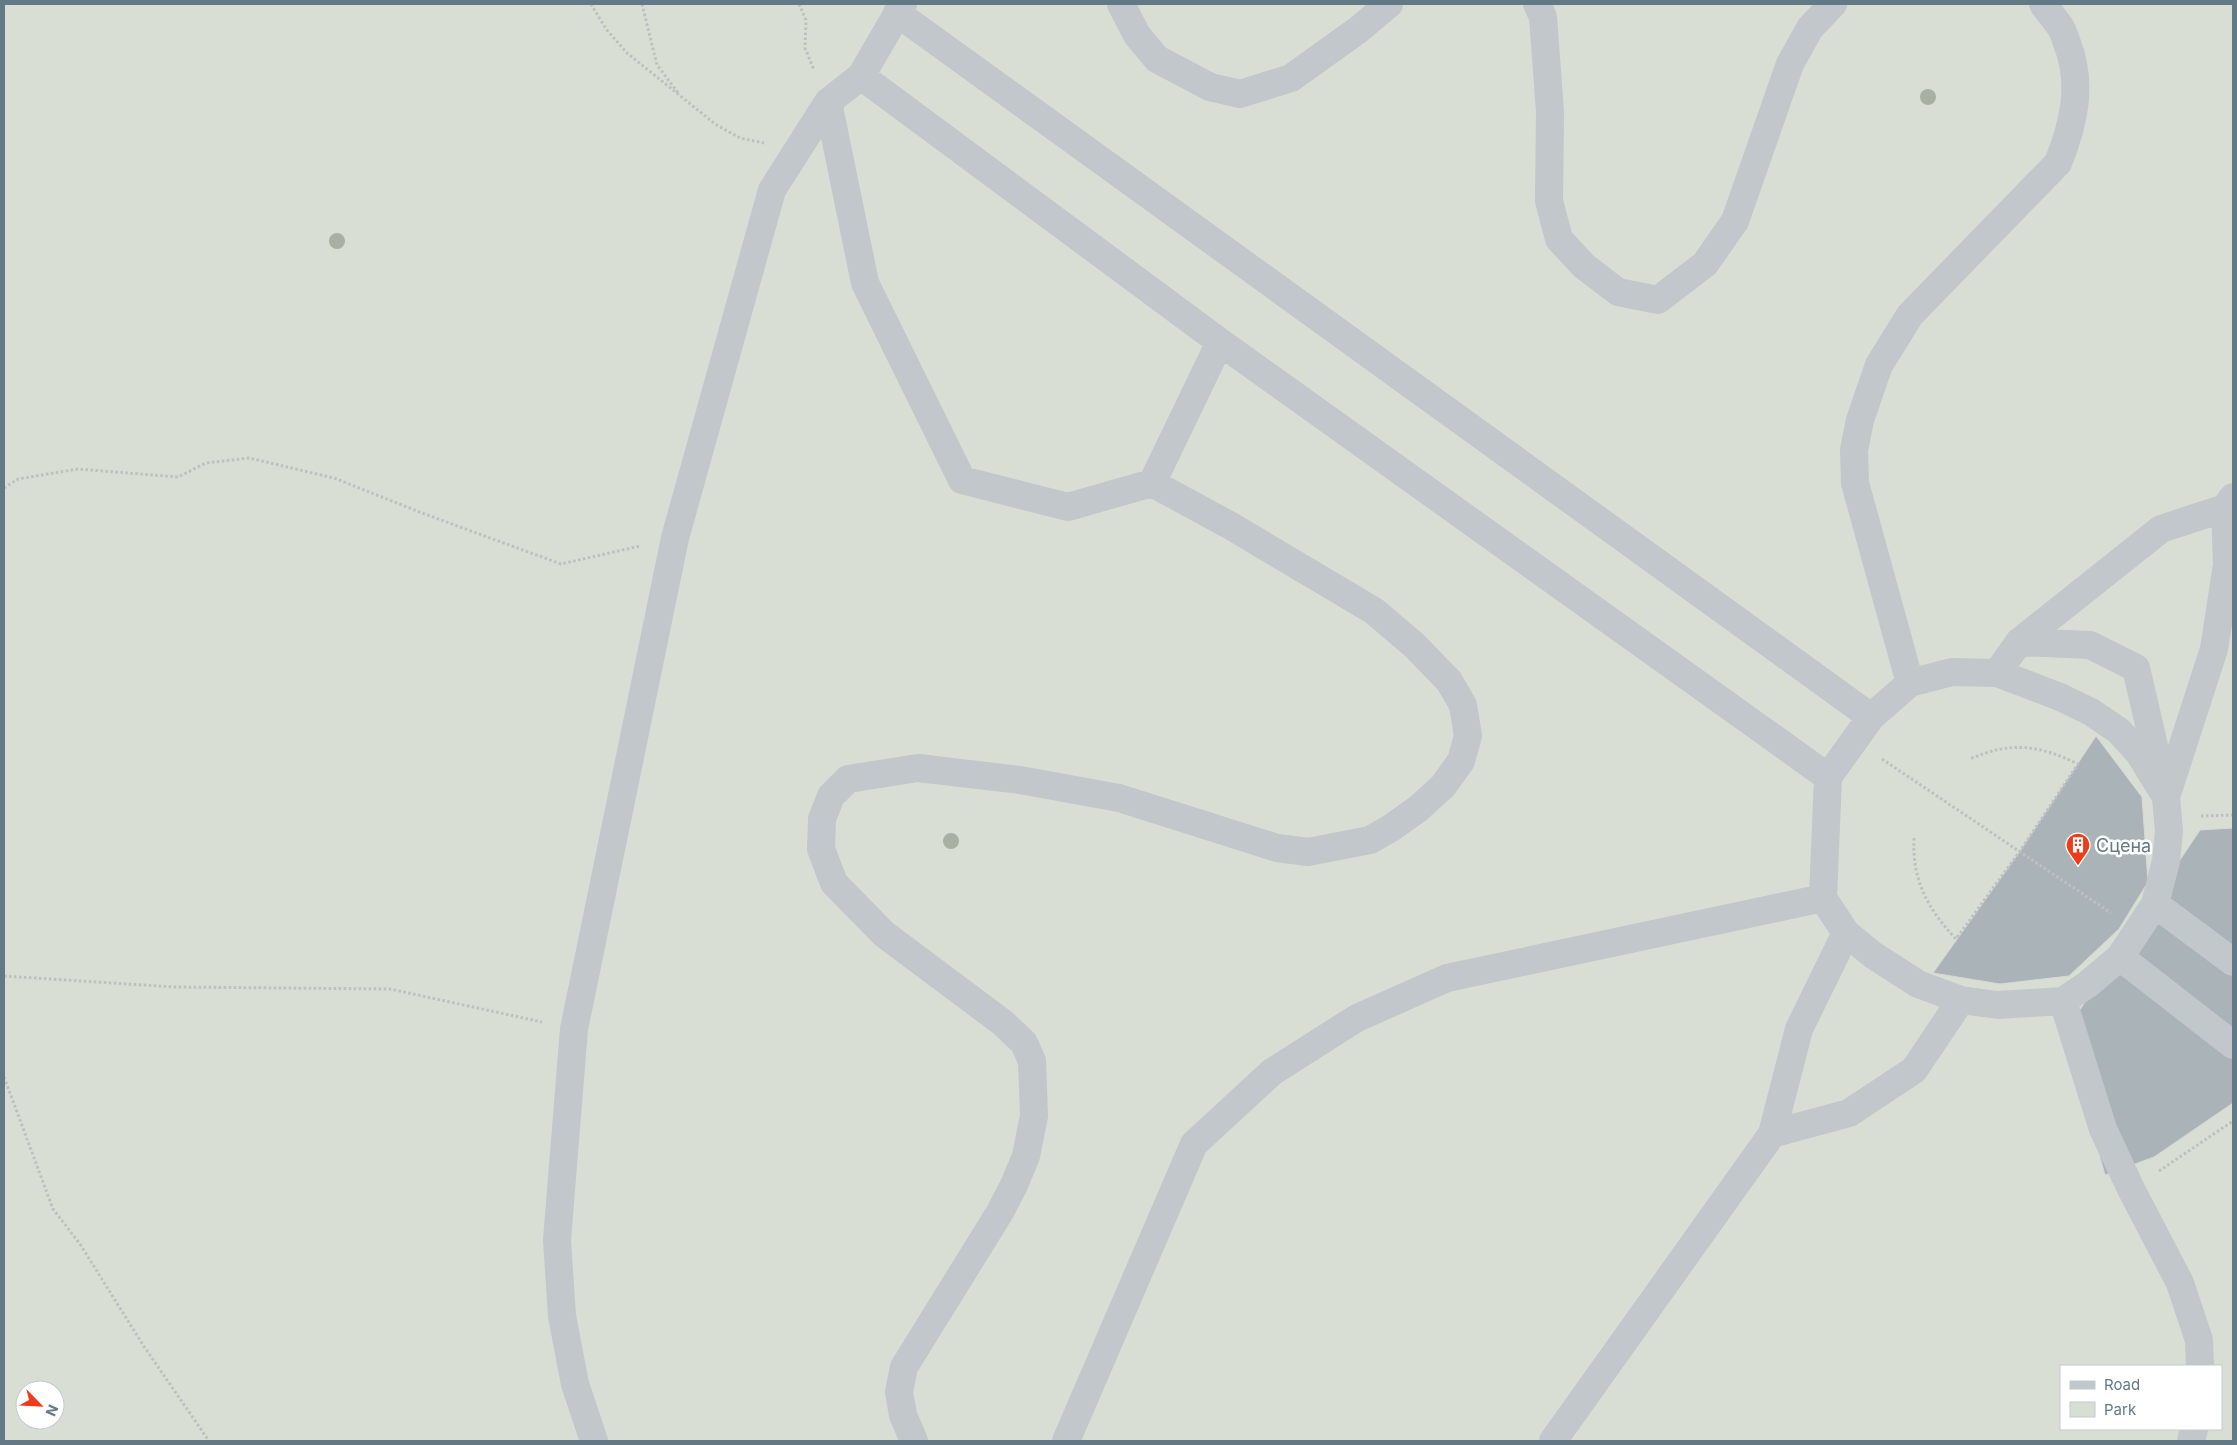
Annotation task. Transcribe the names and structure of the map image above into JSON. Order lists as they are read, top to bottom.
{
  "places": {
    "building": ["Сцена"]
  },
  "legend": ["Road", "Park"],
  "north": "bottom right"
}
